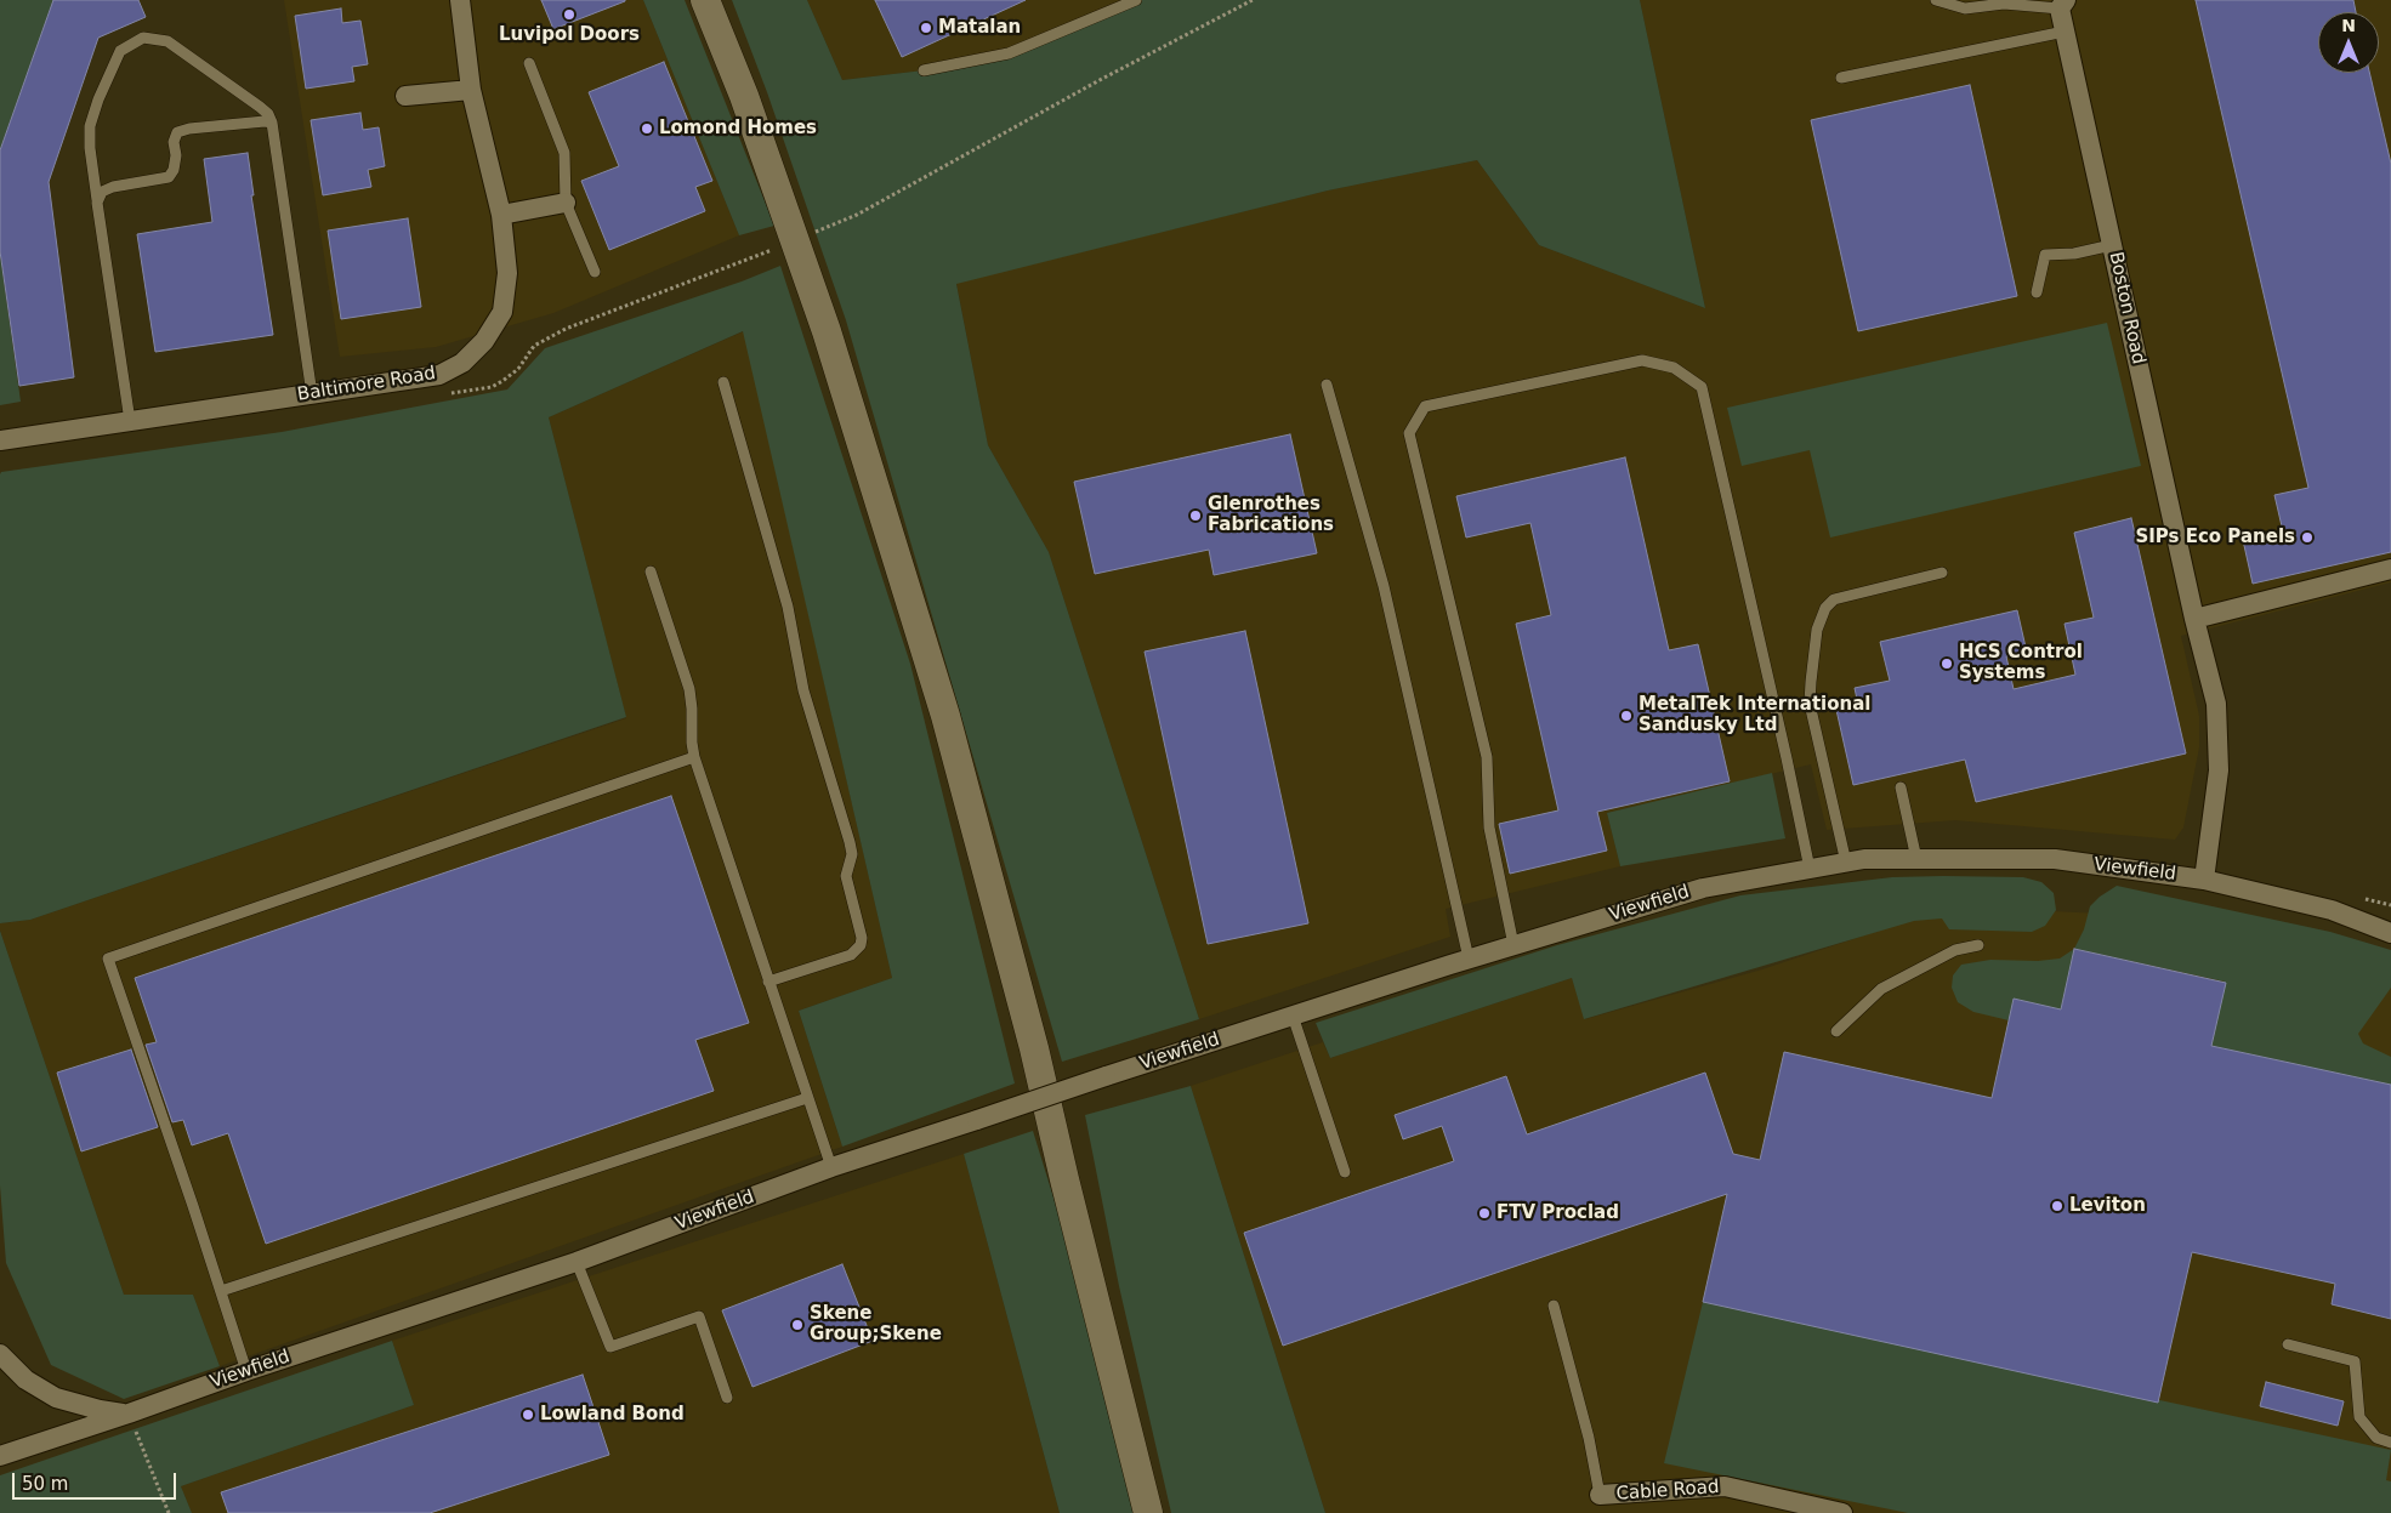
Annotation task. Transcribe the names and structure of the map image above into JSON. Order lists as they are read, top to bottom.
{
  "streets": {
    "street": [
      "Boston Road",
      "Baltimore Road",
      "Viewfield",
      "Cable Road"
    ]
  },
  "crossings": [
    ["Boston Road", "Viewfield"]
  ],
  "places": [
    "Luvipol Doors",
    "Matalan",
    "Lomond Homes",
    "Glenrothes Fabrications",
    "SIPs Eco Panels",
    "HCS Control Systems",
    "MetalTek International Sandusky Ltd",
    "Leviton",
    "FTV Proclad",
    "Skene Group;Skene",
    "Lowland Bond"
  ],
  "scale_bar": "50 m",
  "north": "top"
}
